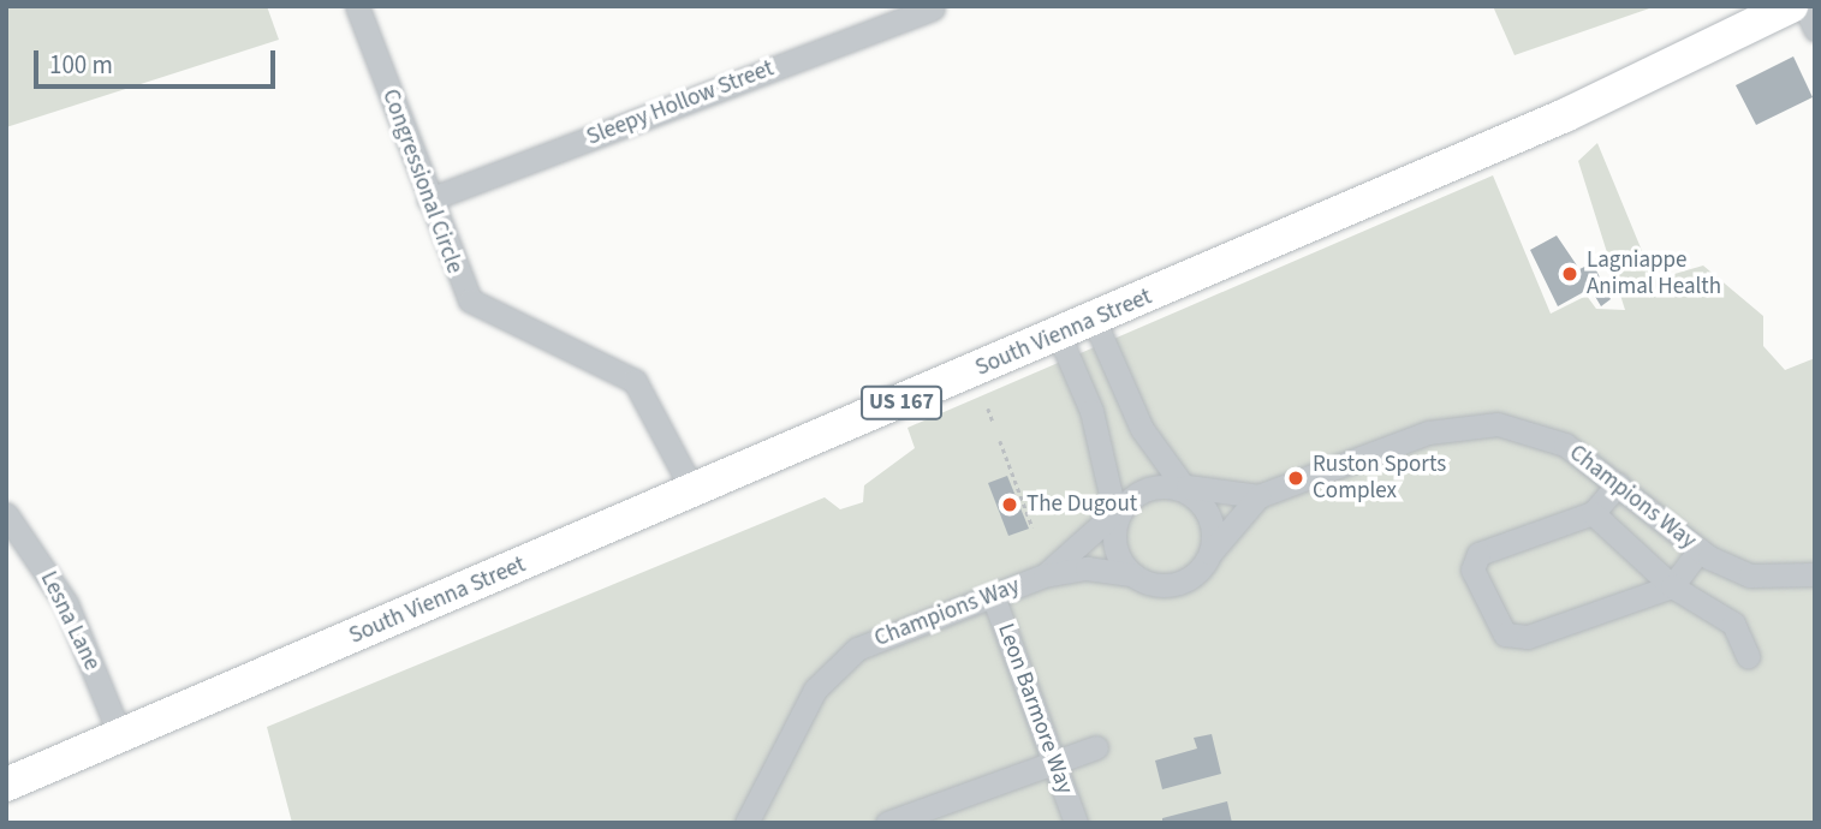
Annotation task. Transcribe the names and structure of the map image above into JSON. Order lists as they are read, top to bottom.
{
  "streets": {
    "highway": ["South Vienna Street", "US 167"],
    "street": [
      "Sleepy Hollow Street",
      "Congressional Circle",
      "Champions Way",
      "Lesna Lane",
      "Leon Barmore Way"
    ]
  },
  "crossings": [
    ["Sleepy Hollow Street", "Congressional Circle"],
    ["Congressional Circle", "South Vienna Street"],
    ["South Vienna Street", "Lesna Lane"],
    ["Champions Way", "Leon Barmore Way"]
  ],
  "places": ["Lagniappe Animal Health", "Ruston Sports Complex", "The Dugout"],
  "scale_bar": "100 m"
}
